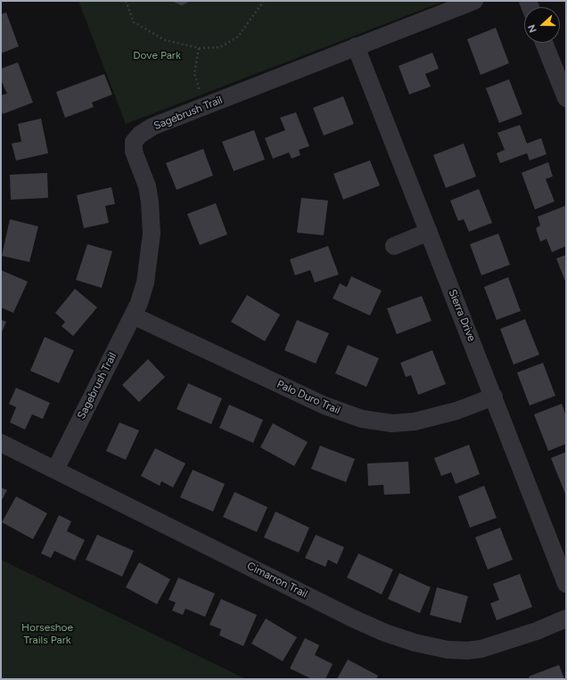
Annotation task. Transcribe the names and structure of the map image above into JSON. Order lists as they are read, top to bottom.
{
  "streets": {
    "street": [
      "Sagebrush Trail",
      "Sierra Drive",
      "Palo Duro Trail",
      "Cimarron Trail"
    ]
  },
  "crossings": [
    ["Sagebrush Trail", "Sierra Drive"],
    ["Sagebrush Trail", "Palo Duro Trail"],
    ["Sagebrush Trail", "Cimarron Trail"],
    ["Sierra Drive", "Palo Duro Trail"]
  ],
  "parks": ["Dove Park", "Horseshoe Trails Park"],
  "north": "left"
}
